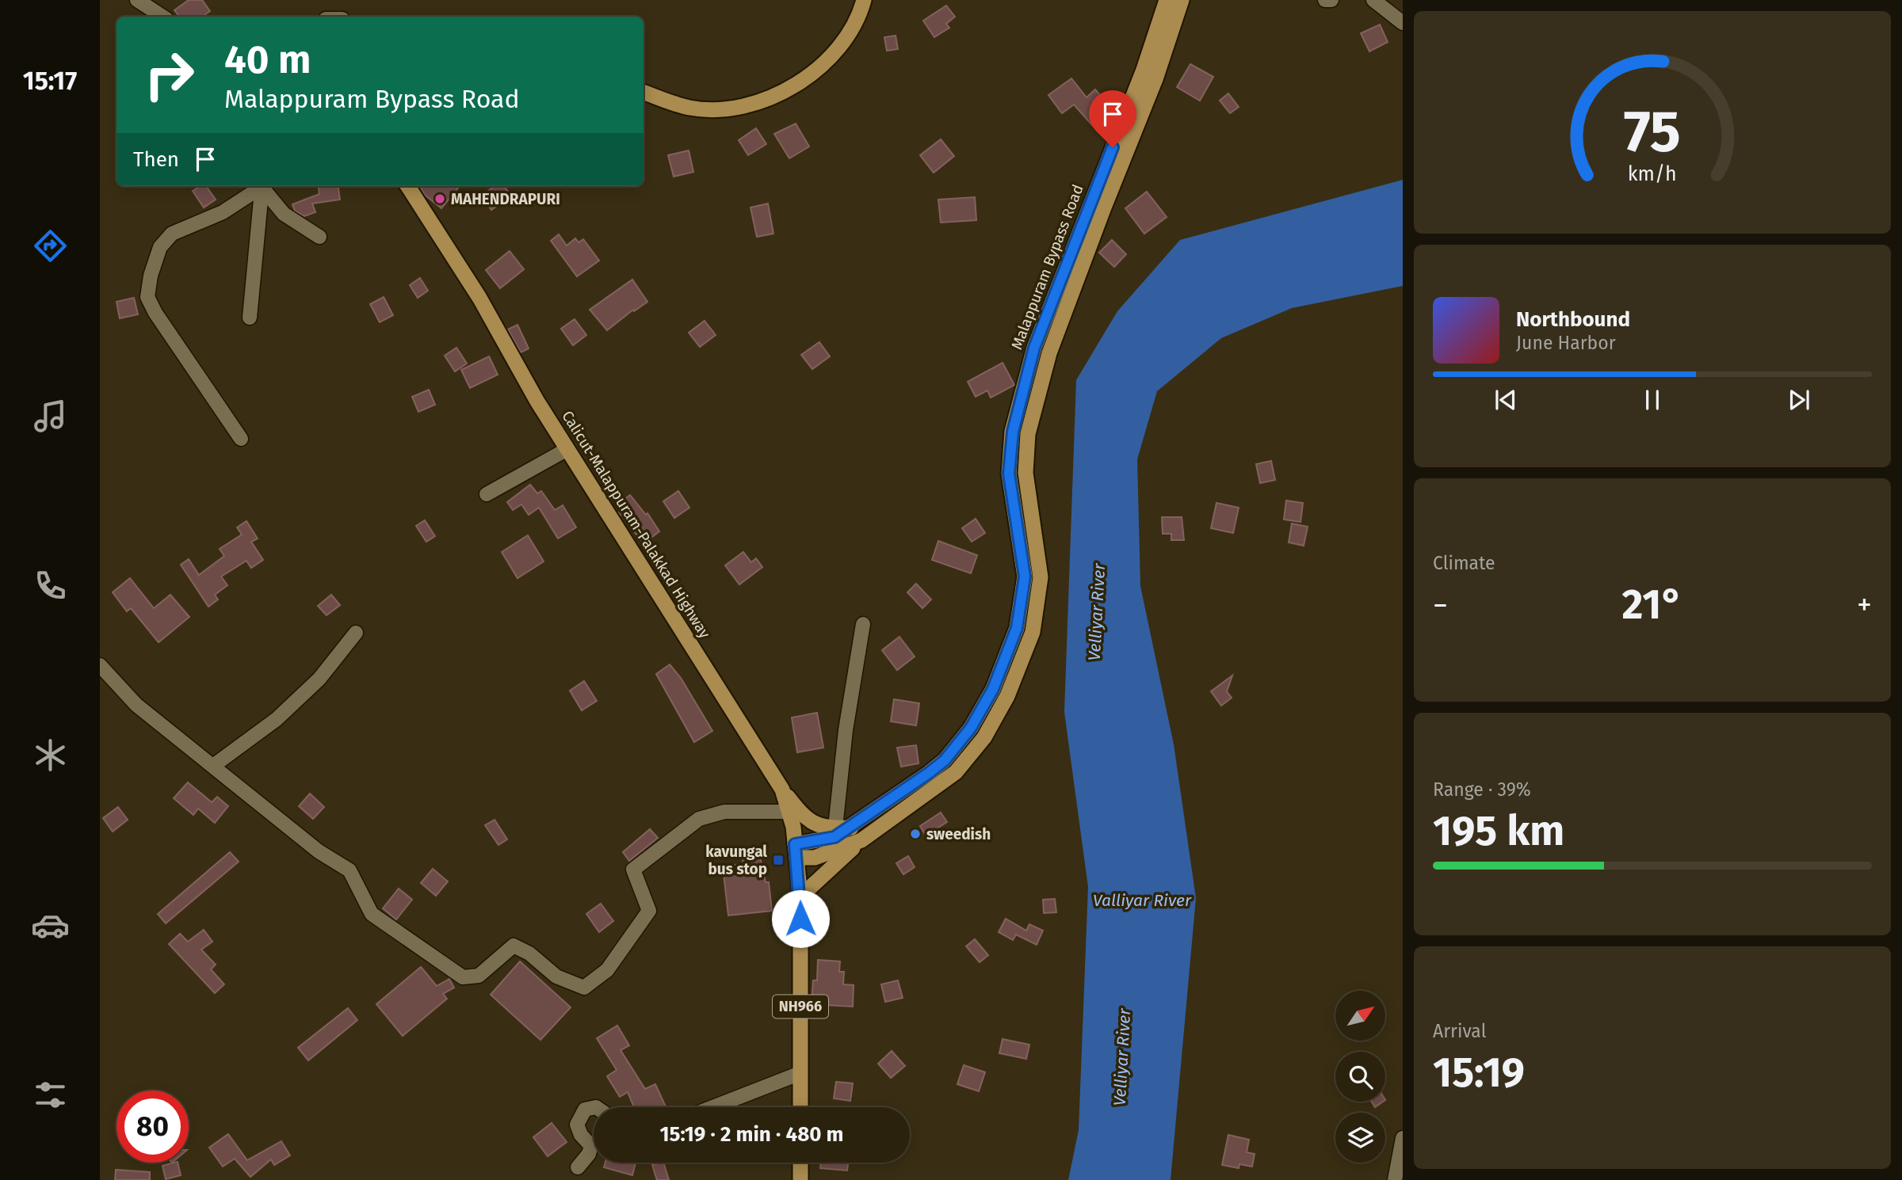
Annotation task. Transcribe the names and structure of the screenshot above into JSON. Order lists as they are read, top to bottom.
{
  "streets": {
    "highway": ["Malappuram Bypass Road", "Calicut-Malappuram-Palakkad Highway", "NH966"]
  },
  "crossings": [
    ["Malappuram Bypass Road", "Calicut-Malappuram-Palakkad Highway"],
    ["Calicut-Malappuram-Palakkad Highway", "NH966"]
  ],
  "water": ["Velliyar River", "Valliyar River"],
  "places": {
    "other": ["MAHENDRAPURI", "sweedish"],
    "transit": ["kavungal bus stop"]
  },
  "north": "top right",
  "page": {
    "tabs": "15:17",
    "turn": ["40 m", "Malappuram Bypass Road"],
    "then": "Then",
    "song": ["Northbound", "June Harbor"],
    "tile": [
      "Climate",
      ["Range · 39%", "195 km"],
      ["Arrival", "15:19"]
    ],
    "heat": ["−", "21°", "+"],
    "limit": "80",
    "trip": "15:19 · 2 min · 480 m",
    "gauge": ["75", "km/h"]
  }
}
